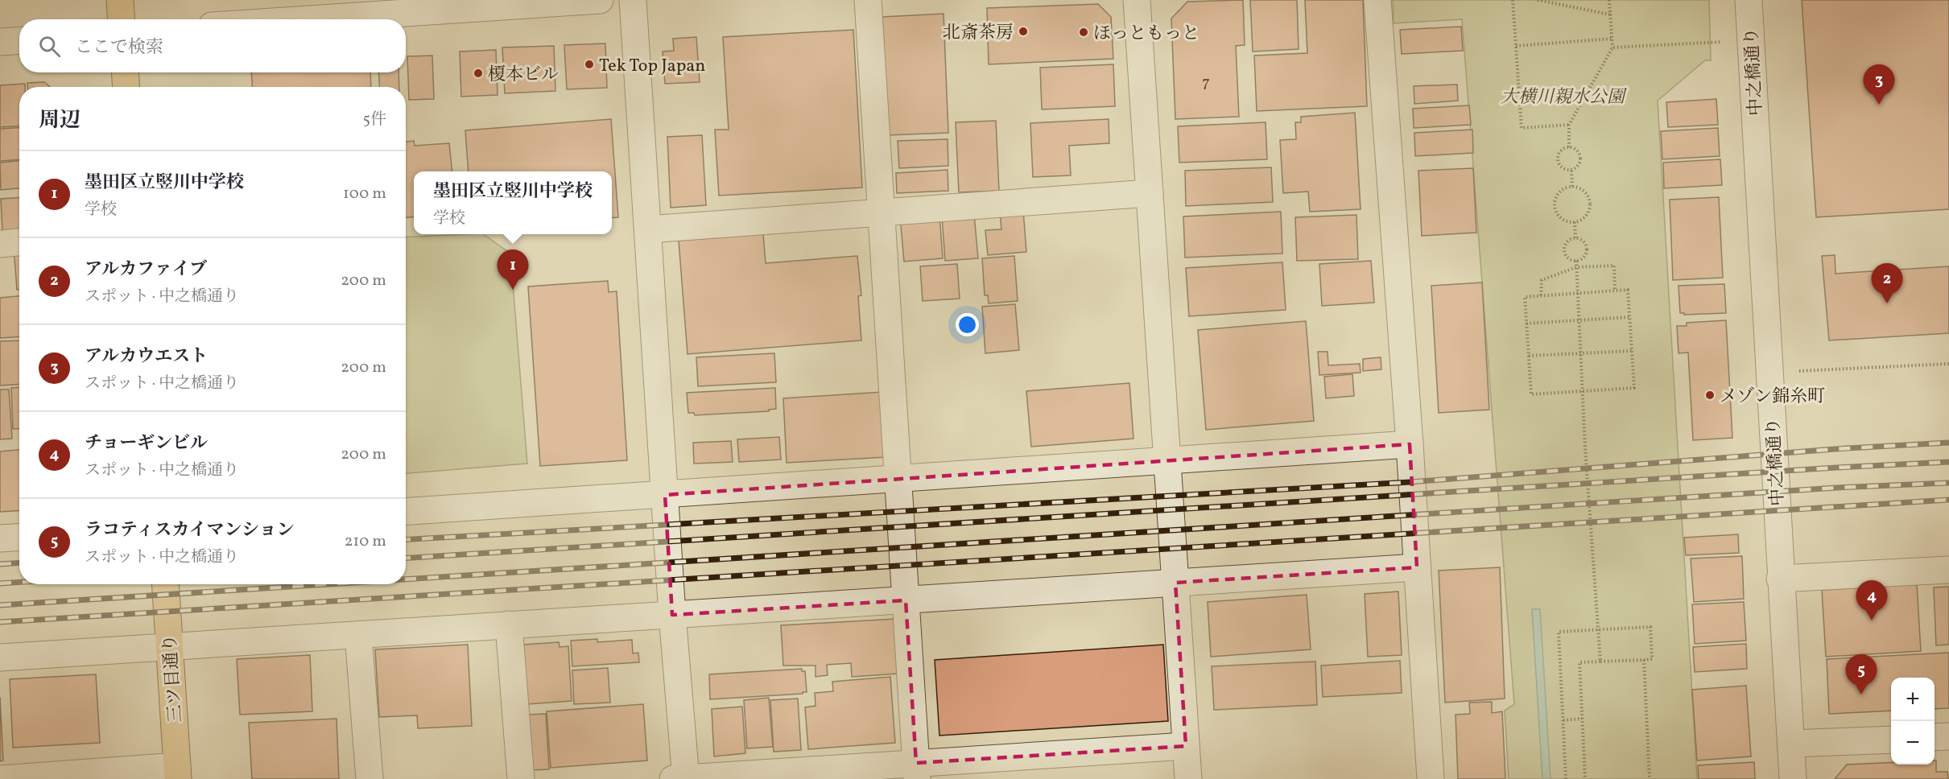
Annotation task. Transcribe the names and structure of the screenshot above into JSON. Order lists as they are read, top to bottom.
{
  "streets": {
    "main road": ["三ツ目通り"],
    "street": ["中之橋通り"]
  },
  "parks": ["大横川親水公園"],
  "places": [
    "北斎茶房",
    "ほっともっと",
    "Tek Top Japan",
    "榎本ビル",
    "メゾン錦糸町"
  ],
  "house_numbers": ["7"],
  "page": {
    "search": "ここで検索",
    "pins": [
      "3",
      "1",
      "2",
      "4",
      "5"
    ],
    "heading": ["周辺", "5件"],
    "list": [
      {
        "mark": "1",
        "name": "墨田区立竪川中学校",
        "note": "学校",
        "value": "100 m"
      },
      {
        "mark": "2",
        "name": "アルカファイブ",
        "note": "スポット · 中之橋通り",
        "value": "200 m"
      },
      {
        "mark": "3",
        "name": "アルカウエスト",
        "note": "スポット · 中之橋通り",
        "value": "200 m"
      },
      {
        "mark": "4",
        "name": "チョーギンビル",
        "note": "スポット · 中之橋通り",
        "value": "200 m"
      },
      {
        "mark": "5",
        "name": "ラコティスカイマンション",
        "note": "スポット · 中之橋通り",
        "value": "210 m"
      }
    ],
    "popup": ["墨田区立竪川中学校", "学校"],
    "map_buttons": ["+", "−"]
  }
}
